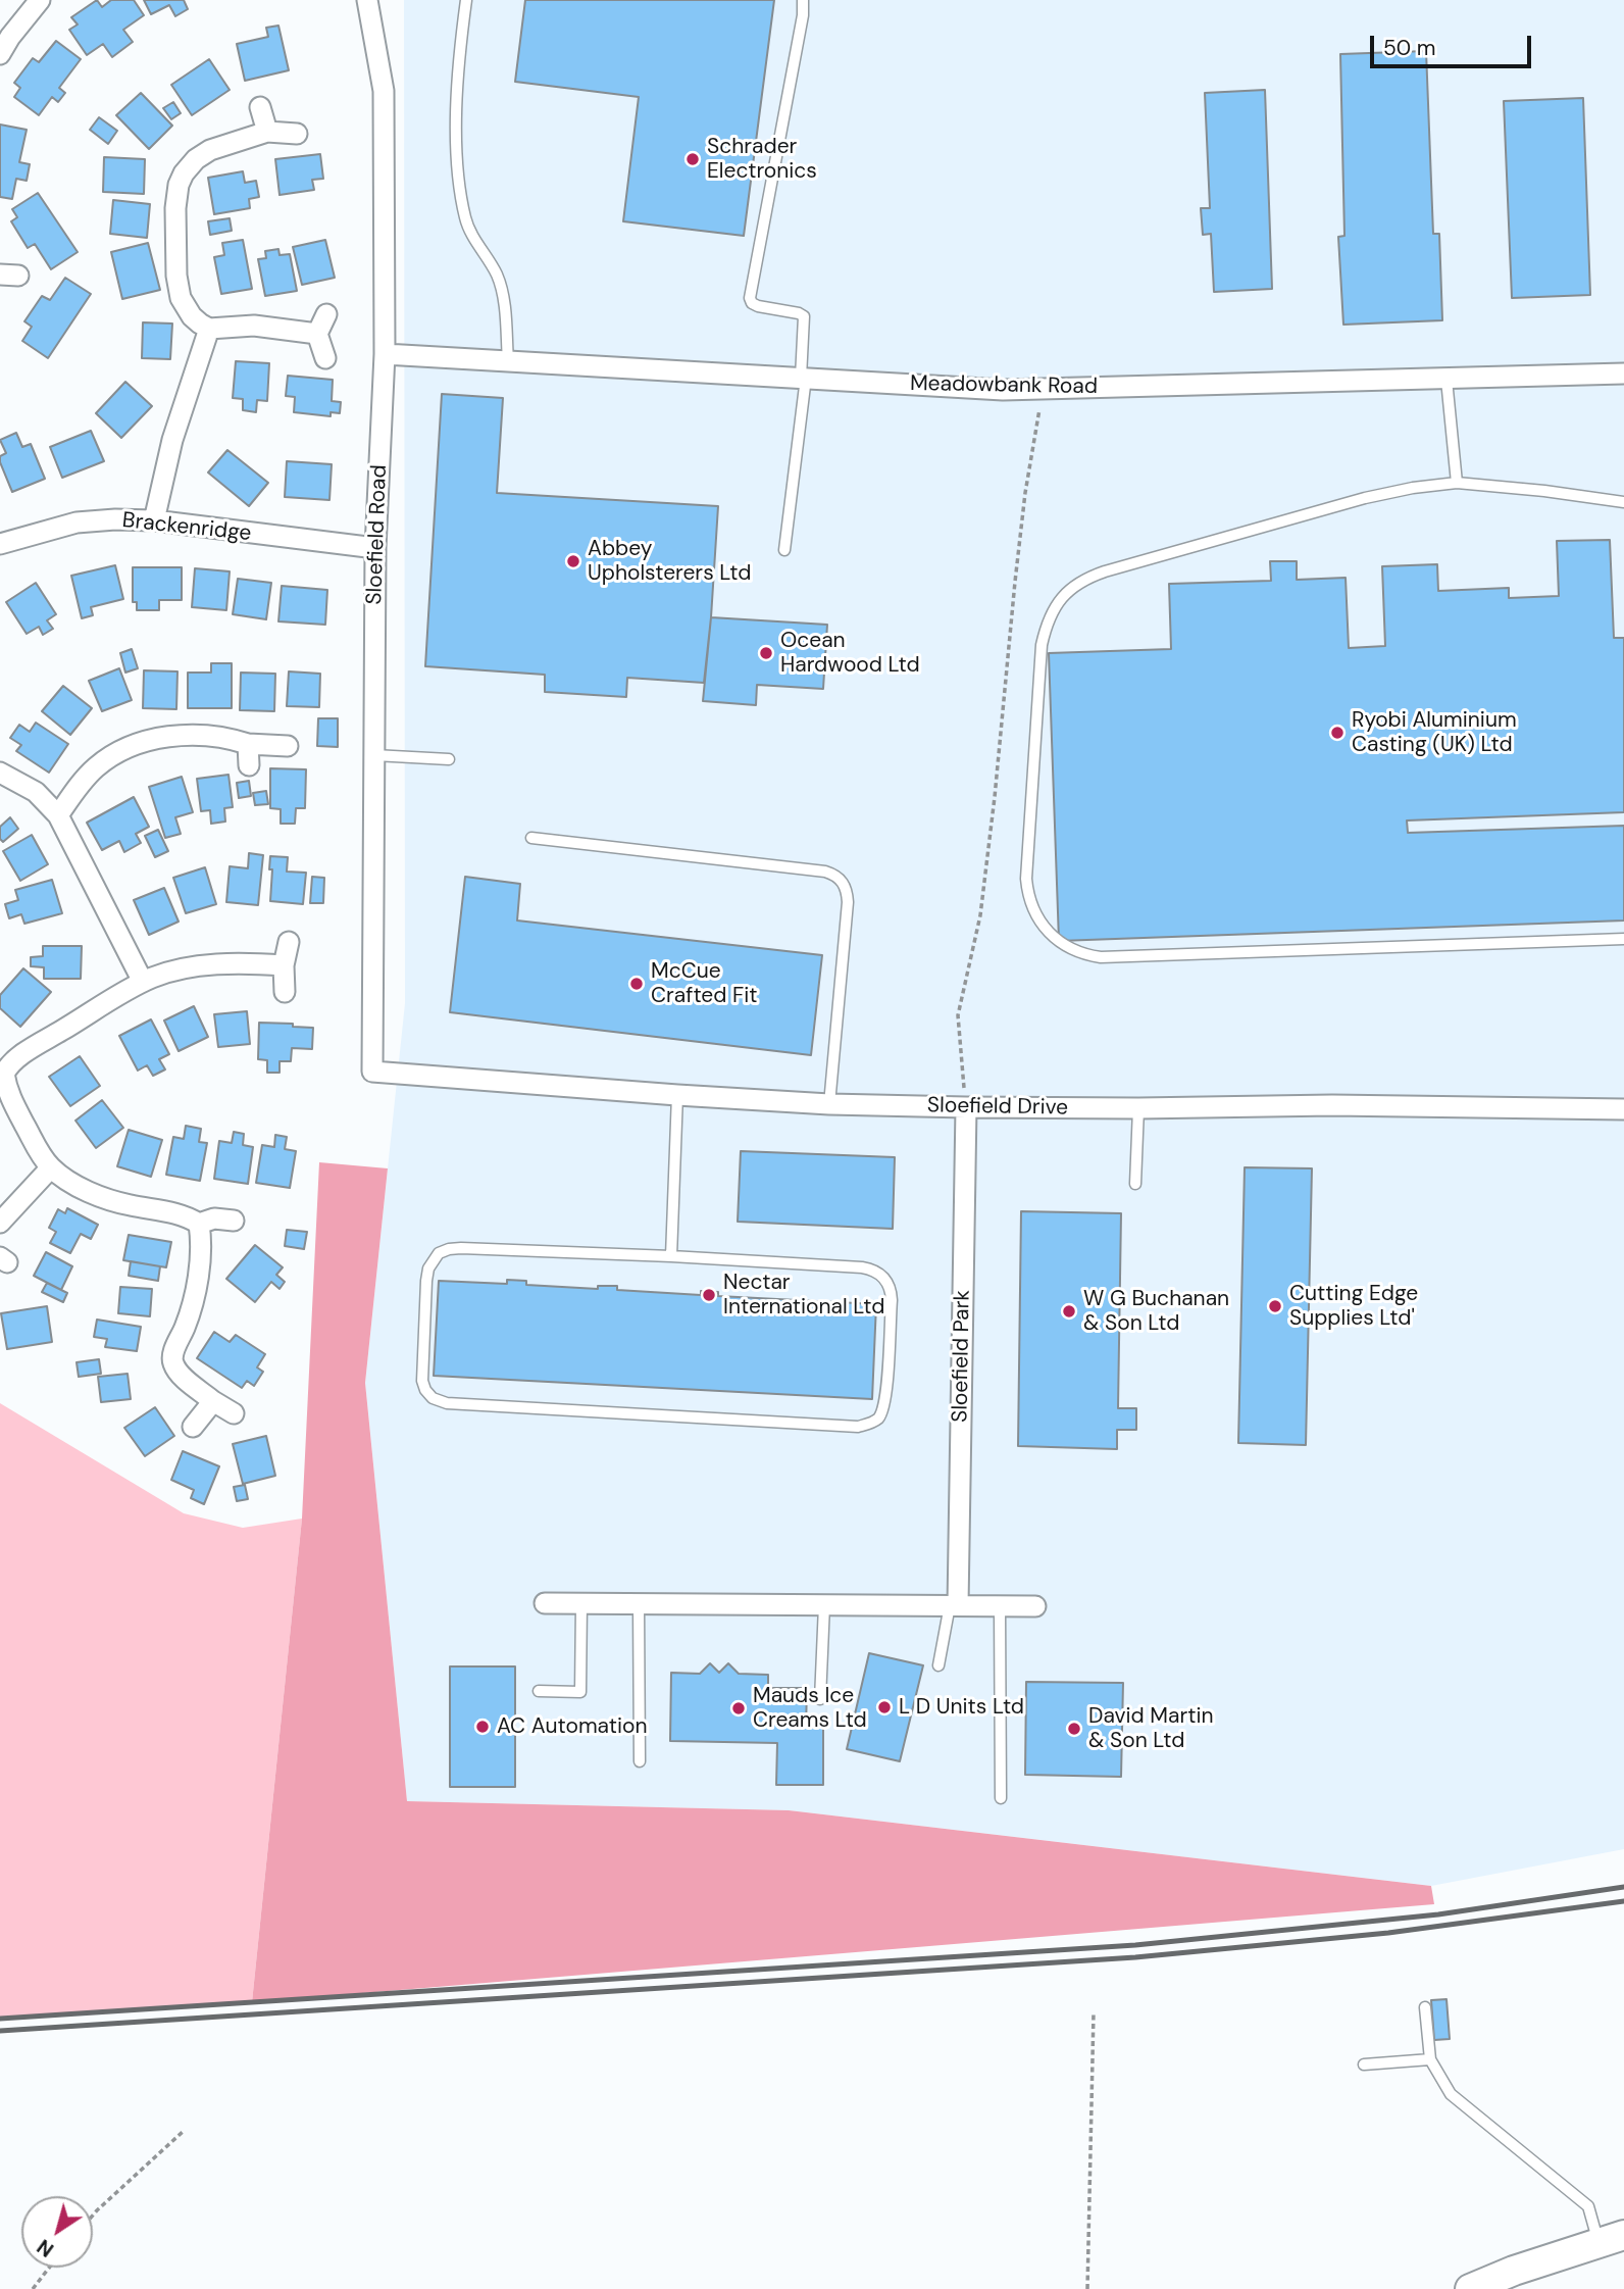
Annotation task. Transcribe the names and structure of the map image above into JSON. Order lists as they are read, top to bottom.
{
  "streets": {
    "street": [
      "Meadowbank Road",
      "Brackenridge",
      "Sloefield Road",
      "Sloefield Drive",
      "Sloefield Park"
    ]
  },
  "crossings": [
    ["Meadowbank Road", "Sloefield Road"],
    ["Brackenridge", "Sloefield Road"],
    ["Sloefield Road", "Sloefield Drive"],
    ["Sloefield Drive", "Sloefield Park"]
  ],
  "places": [
    "Schrader Electronics",
    "Abbey Upholsterers Ltd",
    "Ocean Hardwood Ltd",
    "Ryobi Aluminium Casting (UK) Ltd",
    "McCue Crafted Fit",
    "Nectar International Ltd",
    "Cutting Edge Supplies Ltd'",
    "W G Buchanan & Son Ltd",
    "L D Units Ltd",
    "Mauds Ice Creams Ltd",
    "AC Automation",
    "David Martin & Son Ltd"
  ],
  "scale_bar": "50 m",
  "north": "bottom left"
}
